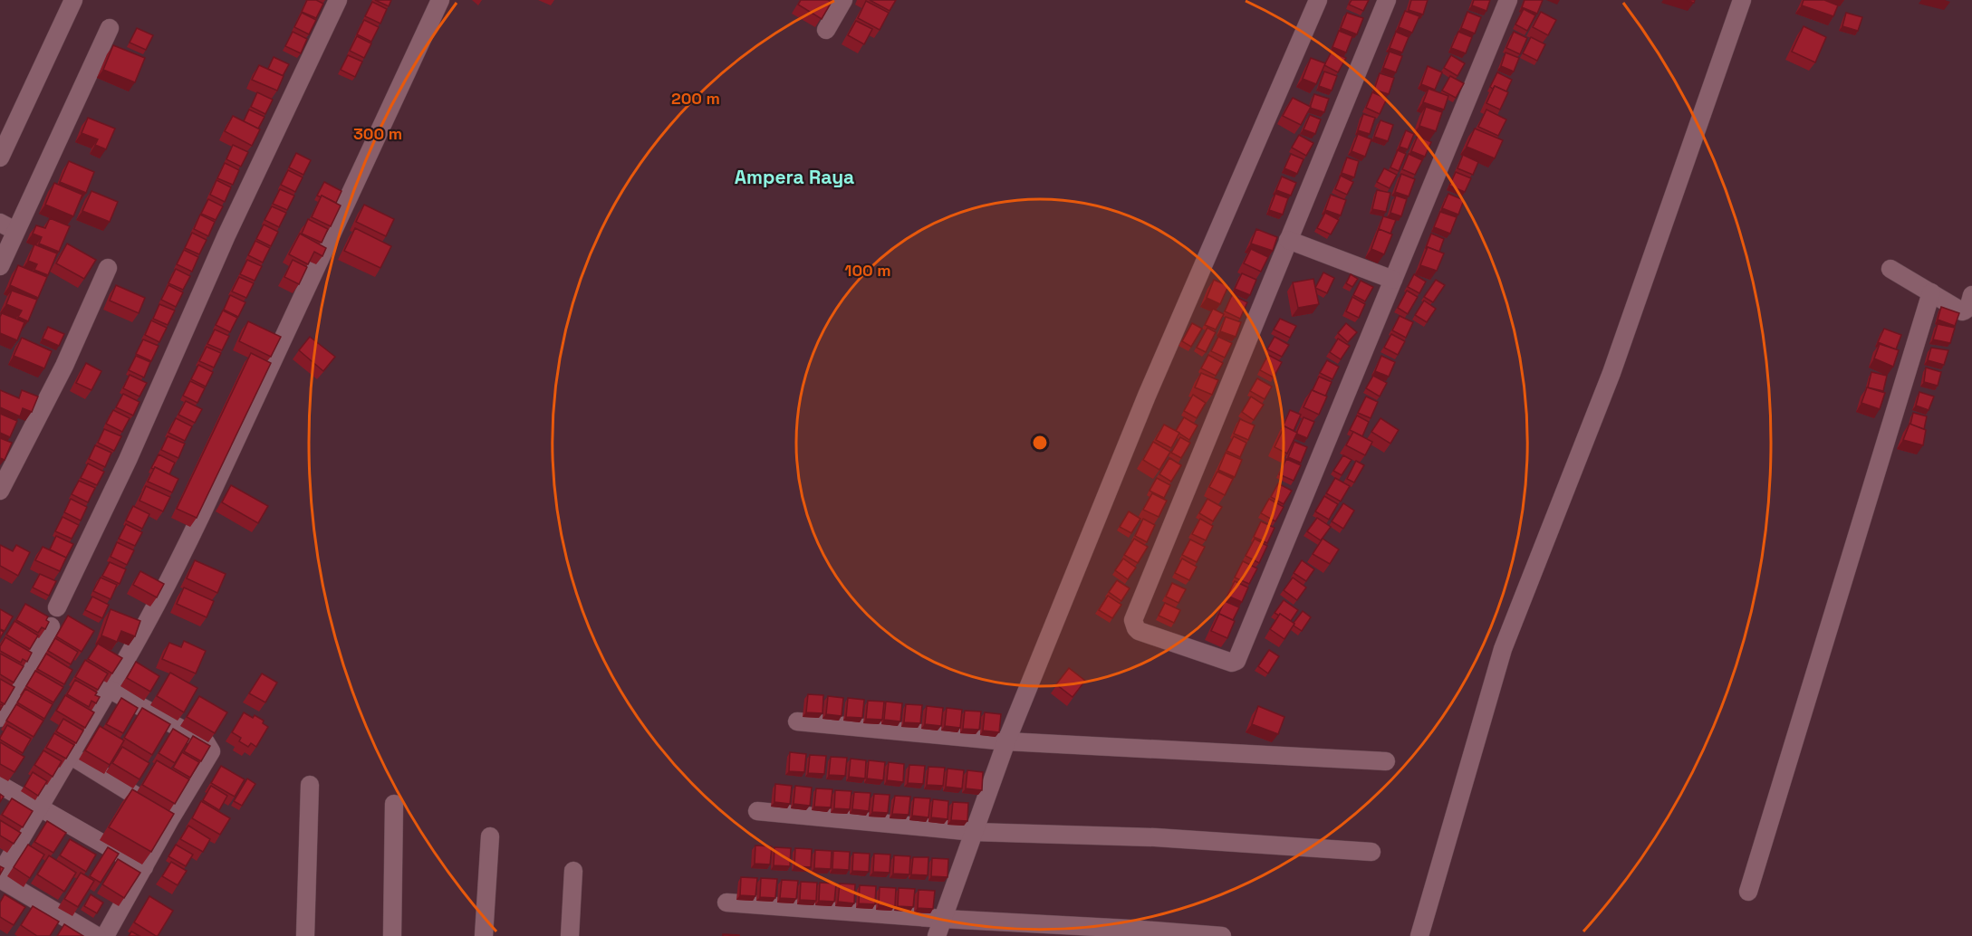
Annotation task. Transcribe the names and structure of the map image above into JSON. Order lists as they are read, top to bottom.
{
  "districts": ["Ampera Raya"],
  "rings": ["200 m", "300 m", "100 m"]
}
